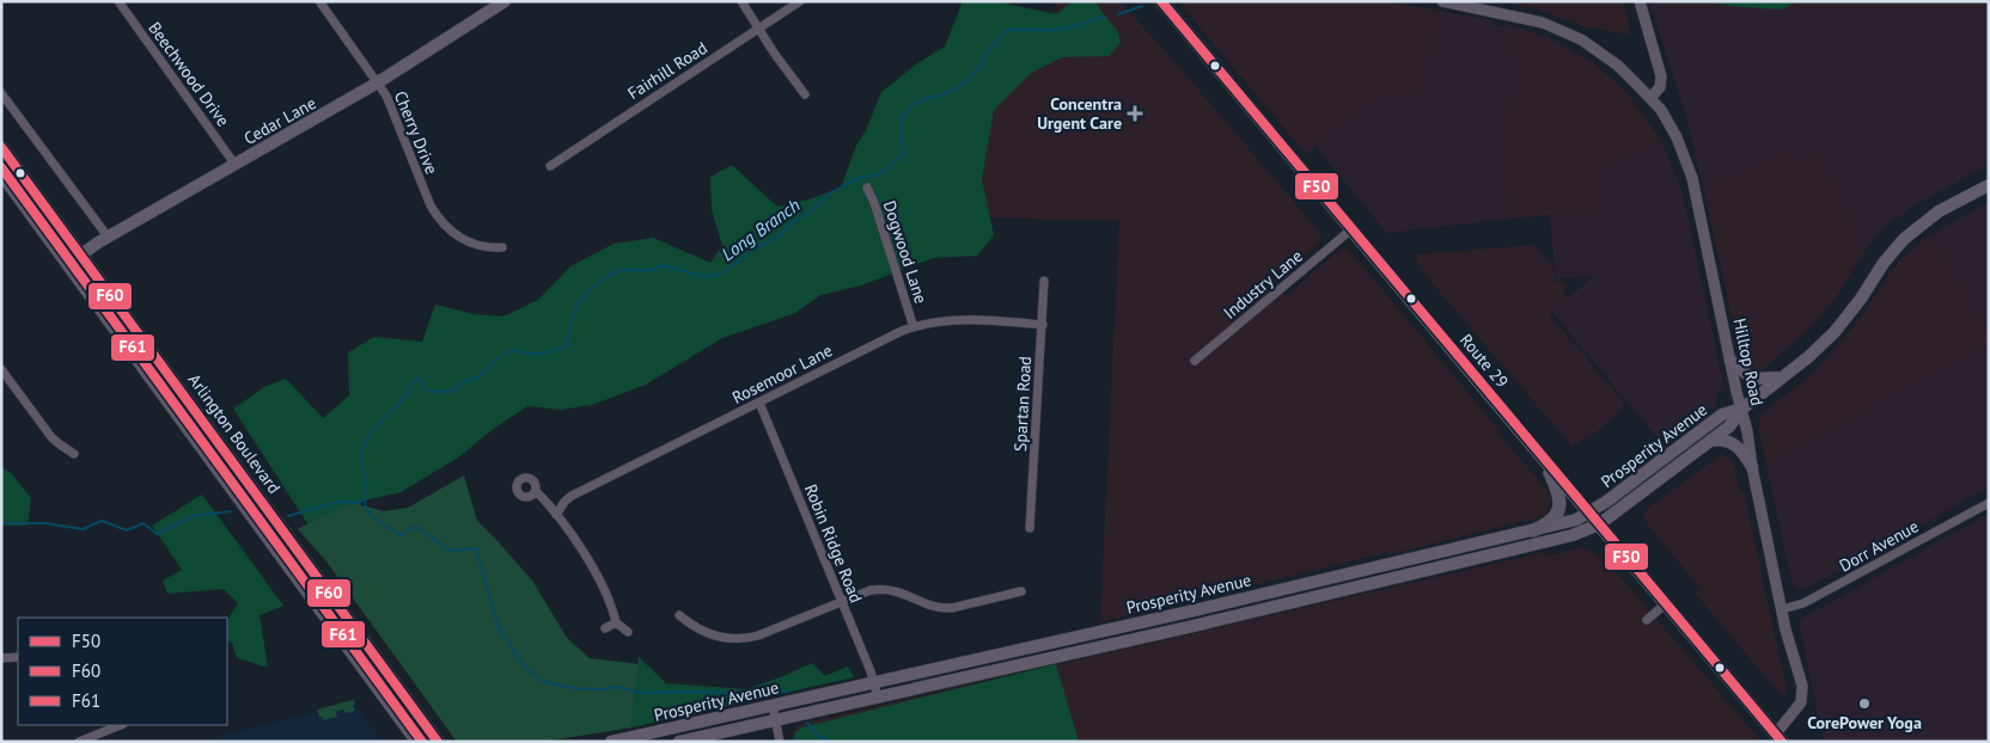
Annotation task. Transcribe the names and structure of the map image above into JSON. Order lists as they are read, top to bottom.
{
  "streets": {
    "main road": [
      "Cedar Lane",
      "Route 29",
      "Arlington Boulevard",
      "Prosperity Avenue"
    ],
    "street": [
      "Fairhill Road",
      "Beechwood Drive",
      "Cherry Drive",
      "Dogwood Lane",
      "Industry Lane",
      "Hilltop Road",
      "Rosemoor Lane",
      "Spartan Road",
      "Robin Ridge Road",
      "Dorr Avenue"
    ]
  },
  "crossings": [
    ["Beechwood Drive", "Cedar Lane"],
    ["Cedar Lane", "Cherry Drive"],
    ["Cedar Lane", "Arlington Boulevard"],
    ["Dogwood Lane", "Rosemoor Lane"],
    ["Industry Lane", "Route 29"],
    ["Route 29", "Hilltop Road"],
    ["Route 29", "Prosperity Avenue"],
    ["Hilltop Road", "Prosperity Avenue"],
    ["Hilltop Road", "Dorr Avenue"],
    ["Rosemoor Lane", "Spartan Road"],
    ["Rosemoor Lane", "Robin Ridge Road"],
    ["Prosperity Avenue", "Robin Ridge Road"]
  ],
  "water": ["Long Branch"],
  "places": {
    "health": ["Concentra Urgent Care"],
    "other": ["CorePower Yoga"]
  },
  "lines": ["transit line F50", "transit line F60", "transit line F61"],
  "legend": ["F50", "F60", "F61"]
}
